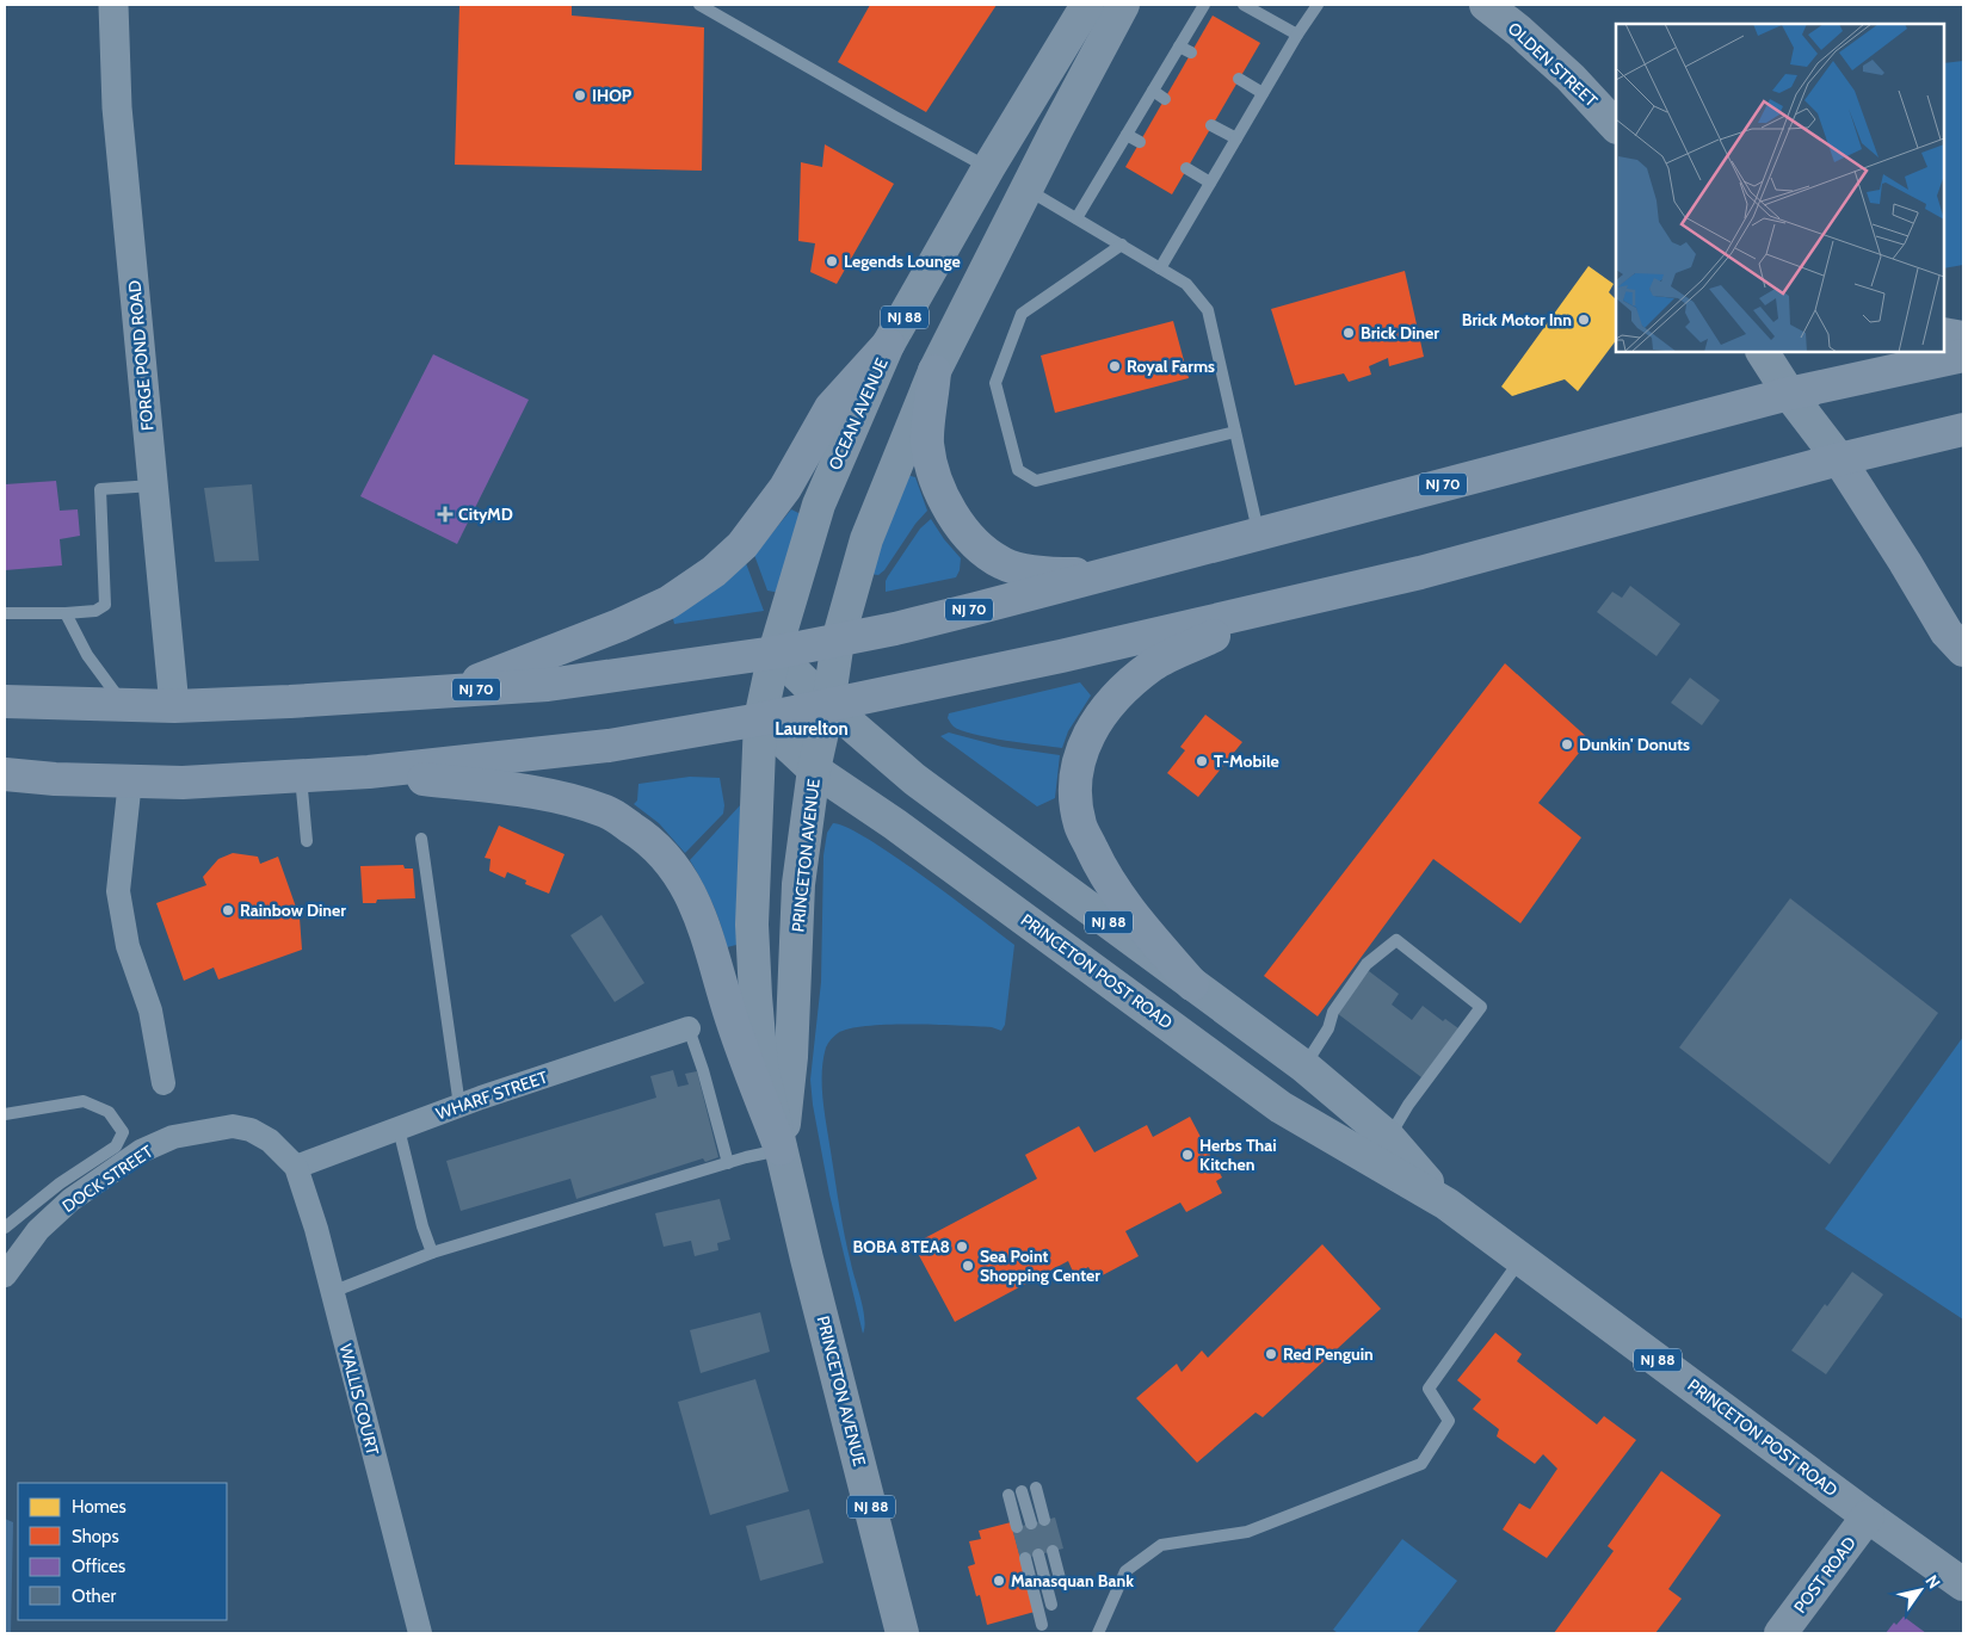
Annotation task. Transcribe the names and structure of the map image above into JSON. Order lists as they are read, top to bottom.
{
  "streets": {
    "highway": ["NJ 70"],
    "main road": [
      "OLDEN STREET",
      "NJ 88",
      "OCEAN AVENUE",
      "PRINCETON AVENUE",
      "PRINCETON POST ROAD",
      "POST ROAD"
    ],
    "street": [
      "FORGE POND ROAD",
      "WHARF STREET",
      "DOCK STREET",
      "WALLIS COURT"
    ]
  },
  "crossings": [
    ["NJ 88", "OCEAN AVENUE"],
    ["NJ 88", "NJ 70"],
    ["NJ 88", "PRINCETON AVENUE"],
    ["NJ 88", "PRINCETON POST ROAD"],
    ["FORGE POND ROAD", "NJ 70"],
    ["OCEAN AVENUE", "NJ 70"],
    ["OCEAN AVENUE", "PRINCETON POST ROAD"],
    ["NJ 70", "PRINCETON AVENUE"],
    ["NJ 70", "PRINCETON POST ROAD"],
    ["PRINCETON AVENUE", "PRINCETON POST ROAD"],
    ["PRINCETON POST ROAD", "POST ROAD"],
    ["WHARF STREET", "DOCK STREET"],
    ["WHARF STREET", "WALLIS COURT"],
    ["DOCK STREET", "WALLIS COURT"]
  ],
  "districts": ["Laurelton"],
  "places": {
    "other": [
      "IHOP",
      "Legends Lounge",
      "Brick Motor Inn",
      "Brick Diner",
      "Royal Farms",
      "Dunkin' Donuts",
      "T-Mobile",
      "Rainbow Diner",
      "Herbs Thai Kitchen",
      "BOBA 8TEA8",
      "Sea Point Shopping Center",
      "Red Penguin",
      "Manasquan Bank"
    ],
    "health": ["CityMD"]
  },
  "legend": [
    "Homes",
    "Shops",
    "Offices",
    "Other"
  ],
  "north": "top right"
}
